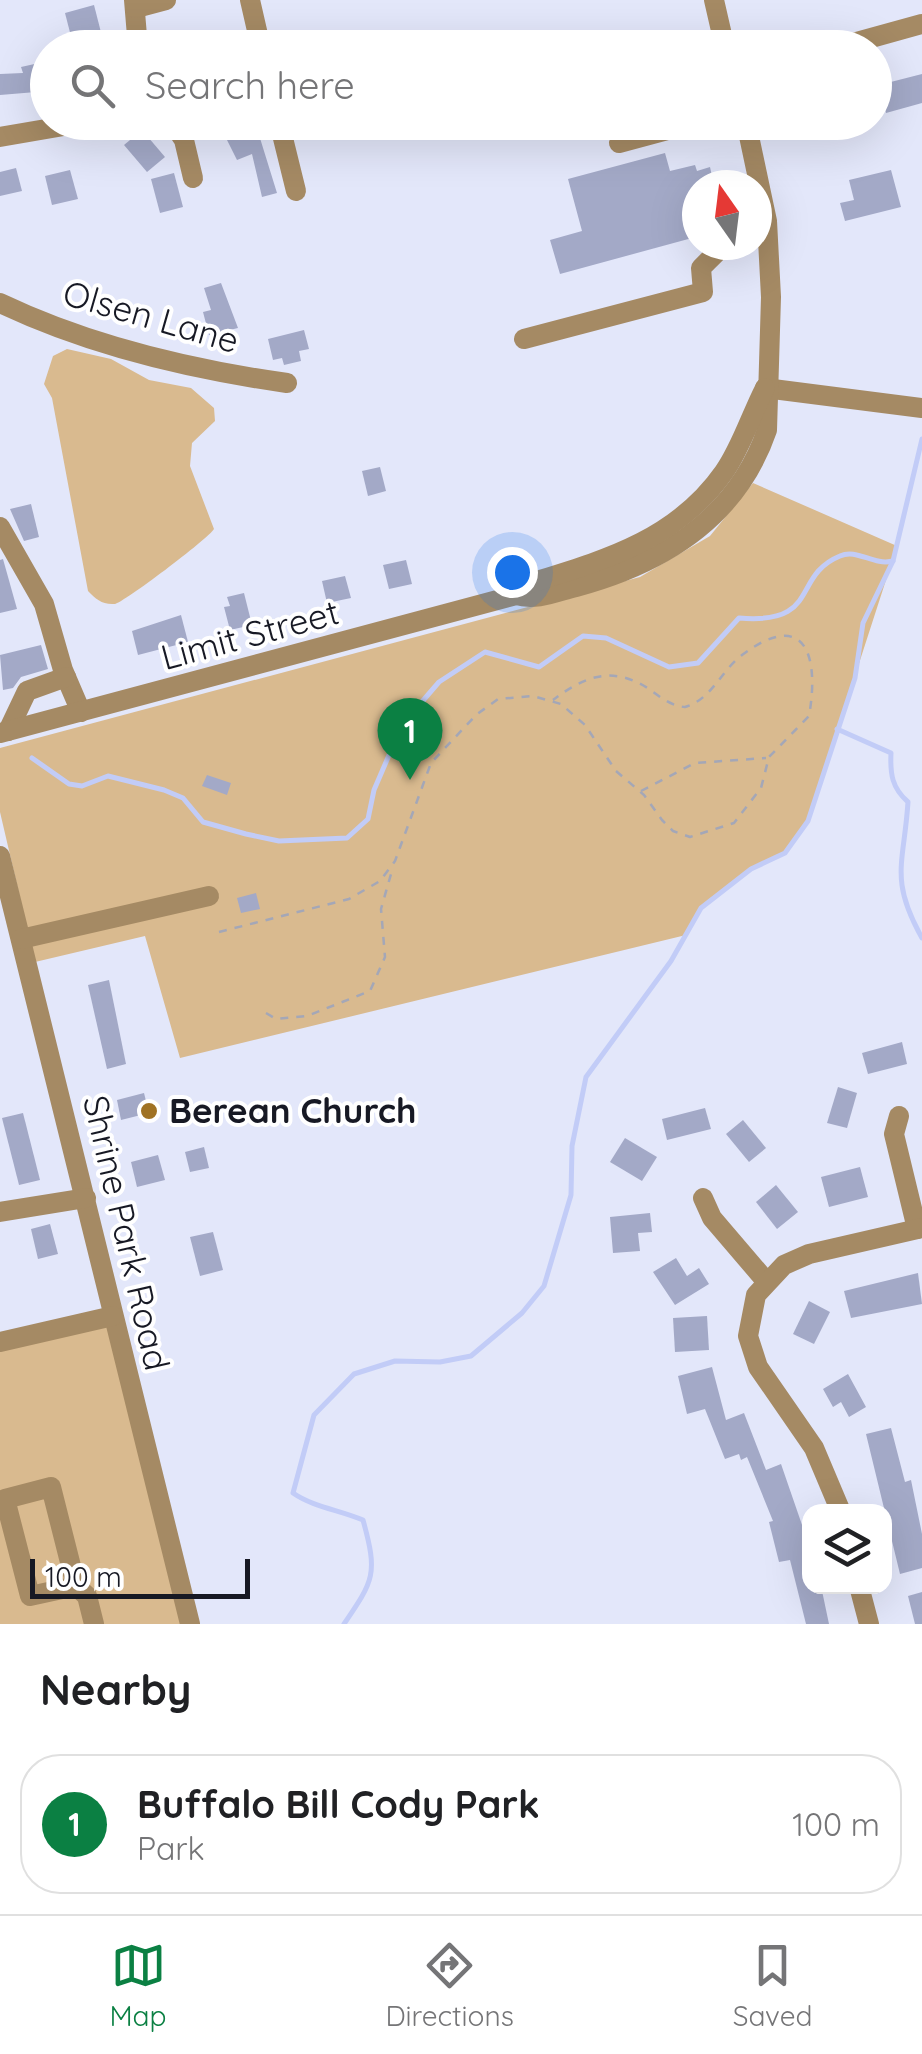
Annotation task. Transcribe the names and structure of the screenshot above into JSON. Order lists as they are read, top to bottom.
{
  "streets": {
    "street": ["Olsen Lane", "Limit Street", "Shrine Park Road"]
  },
  "places": ["Berean Church"],
  "scale_bar": "100 m",
  "north": "top",
  "page": {
    "search": "Search here",
    "pins": "1",
    "scale": "100 m",
    "heading": "Nearby",
    "list": [
      {
        "mark": "1",
        "name": "Buffalo Bill Cody Park",
        "note": "Park",
        "value": "100 m"
      }
    ],
    "nav": ["Map", "Directions", "Saved"]
  }
}
